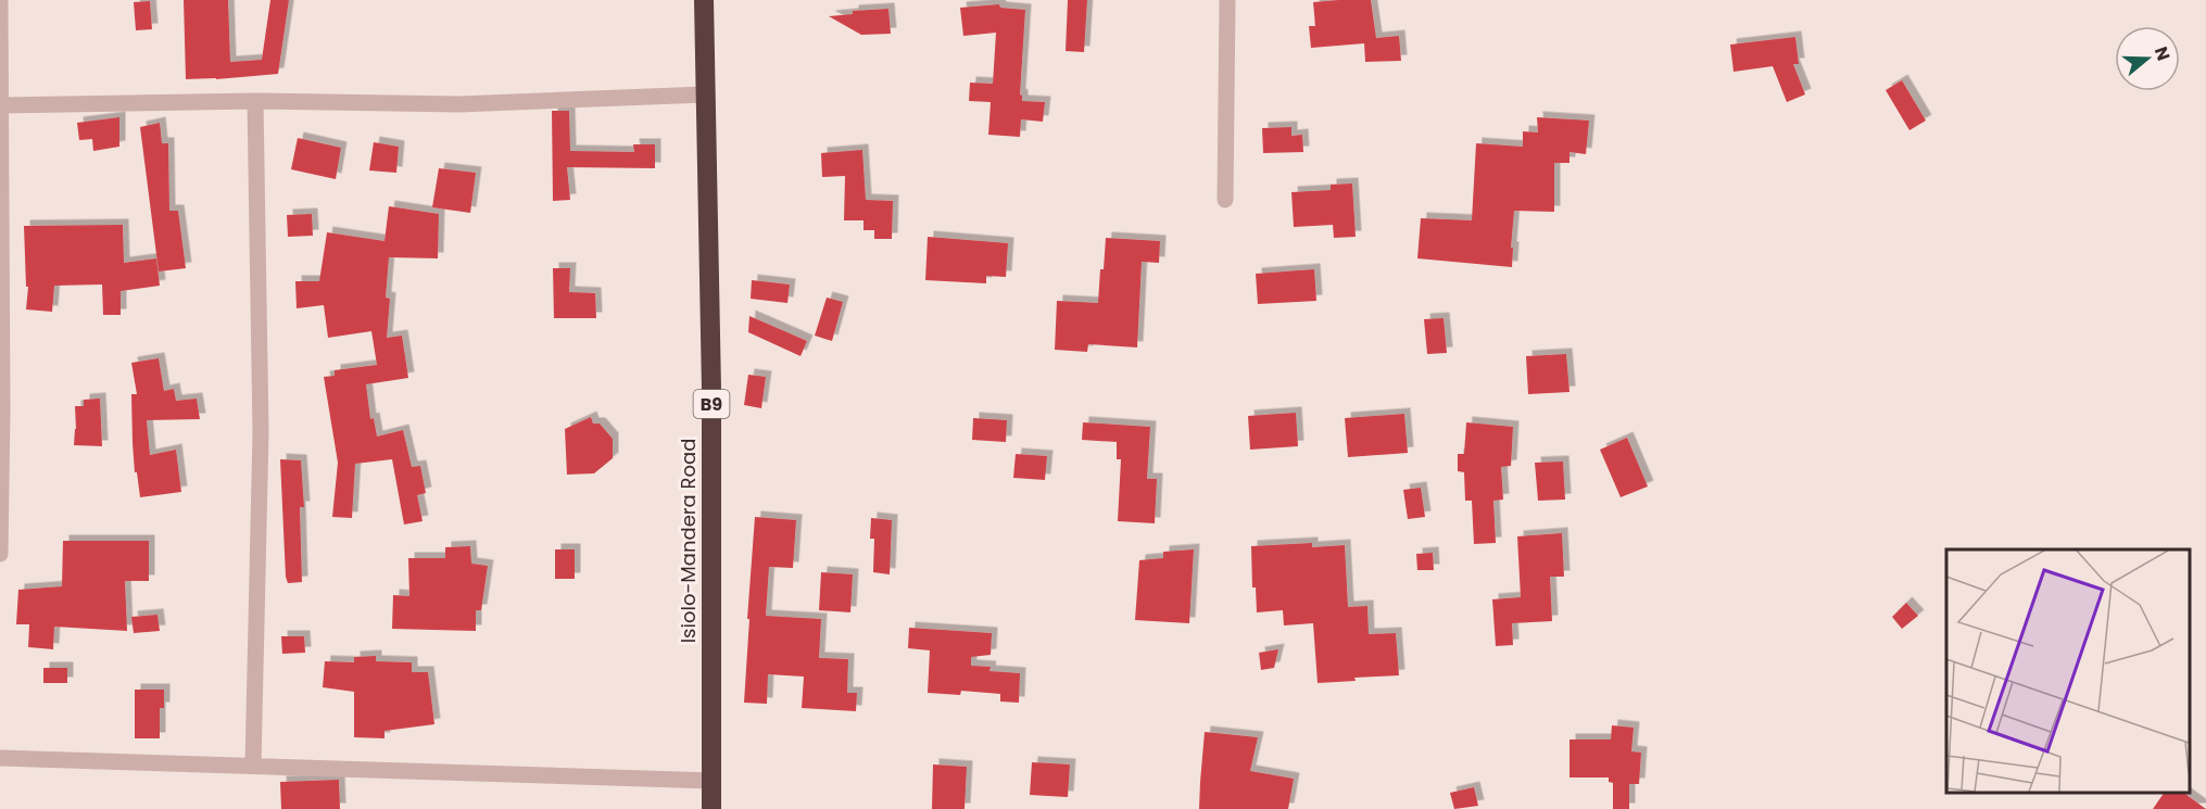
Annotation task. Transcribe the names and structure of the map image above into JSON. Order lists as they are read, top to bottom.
{
  "streets": {
    "highway": ["B9", "Isiolo-Mandera Road"]
  },
  "north": "right"
}
